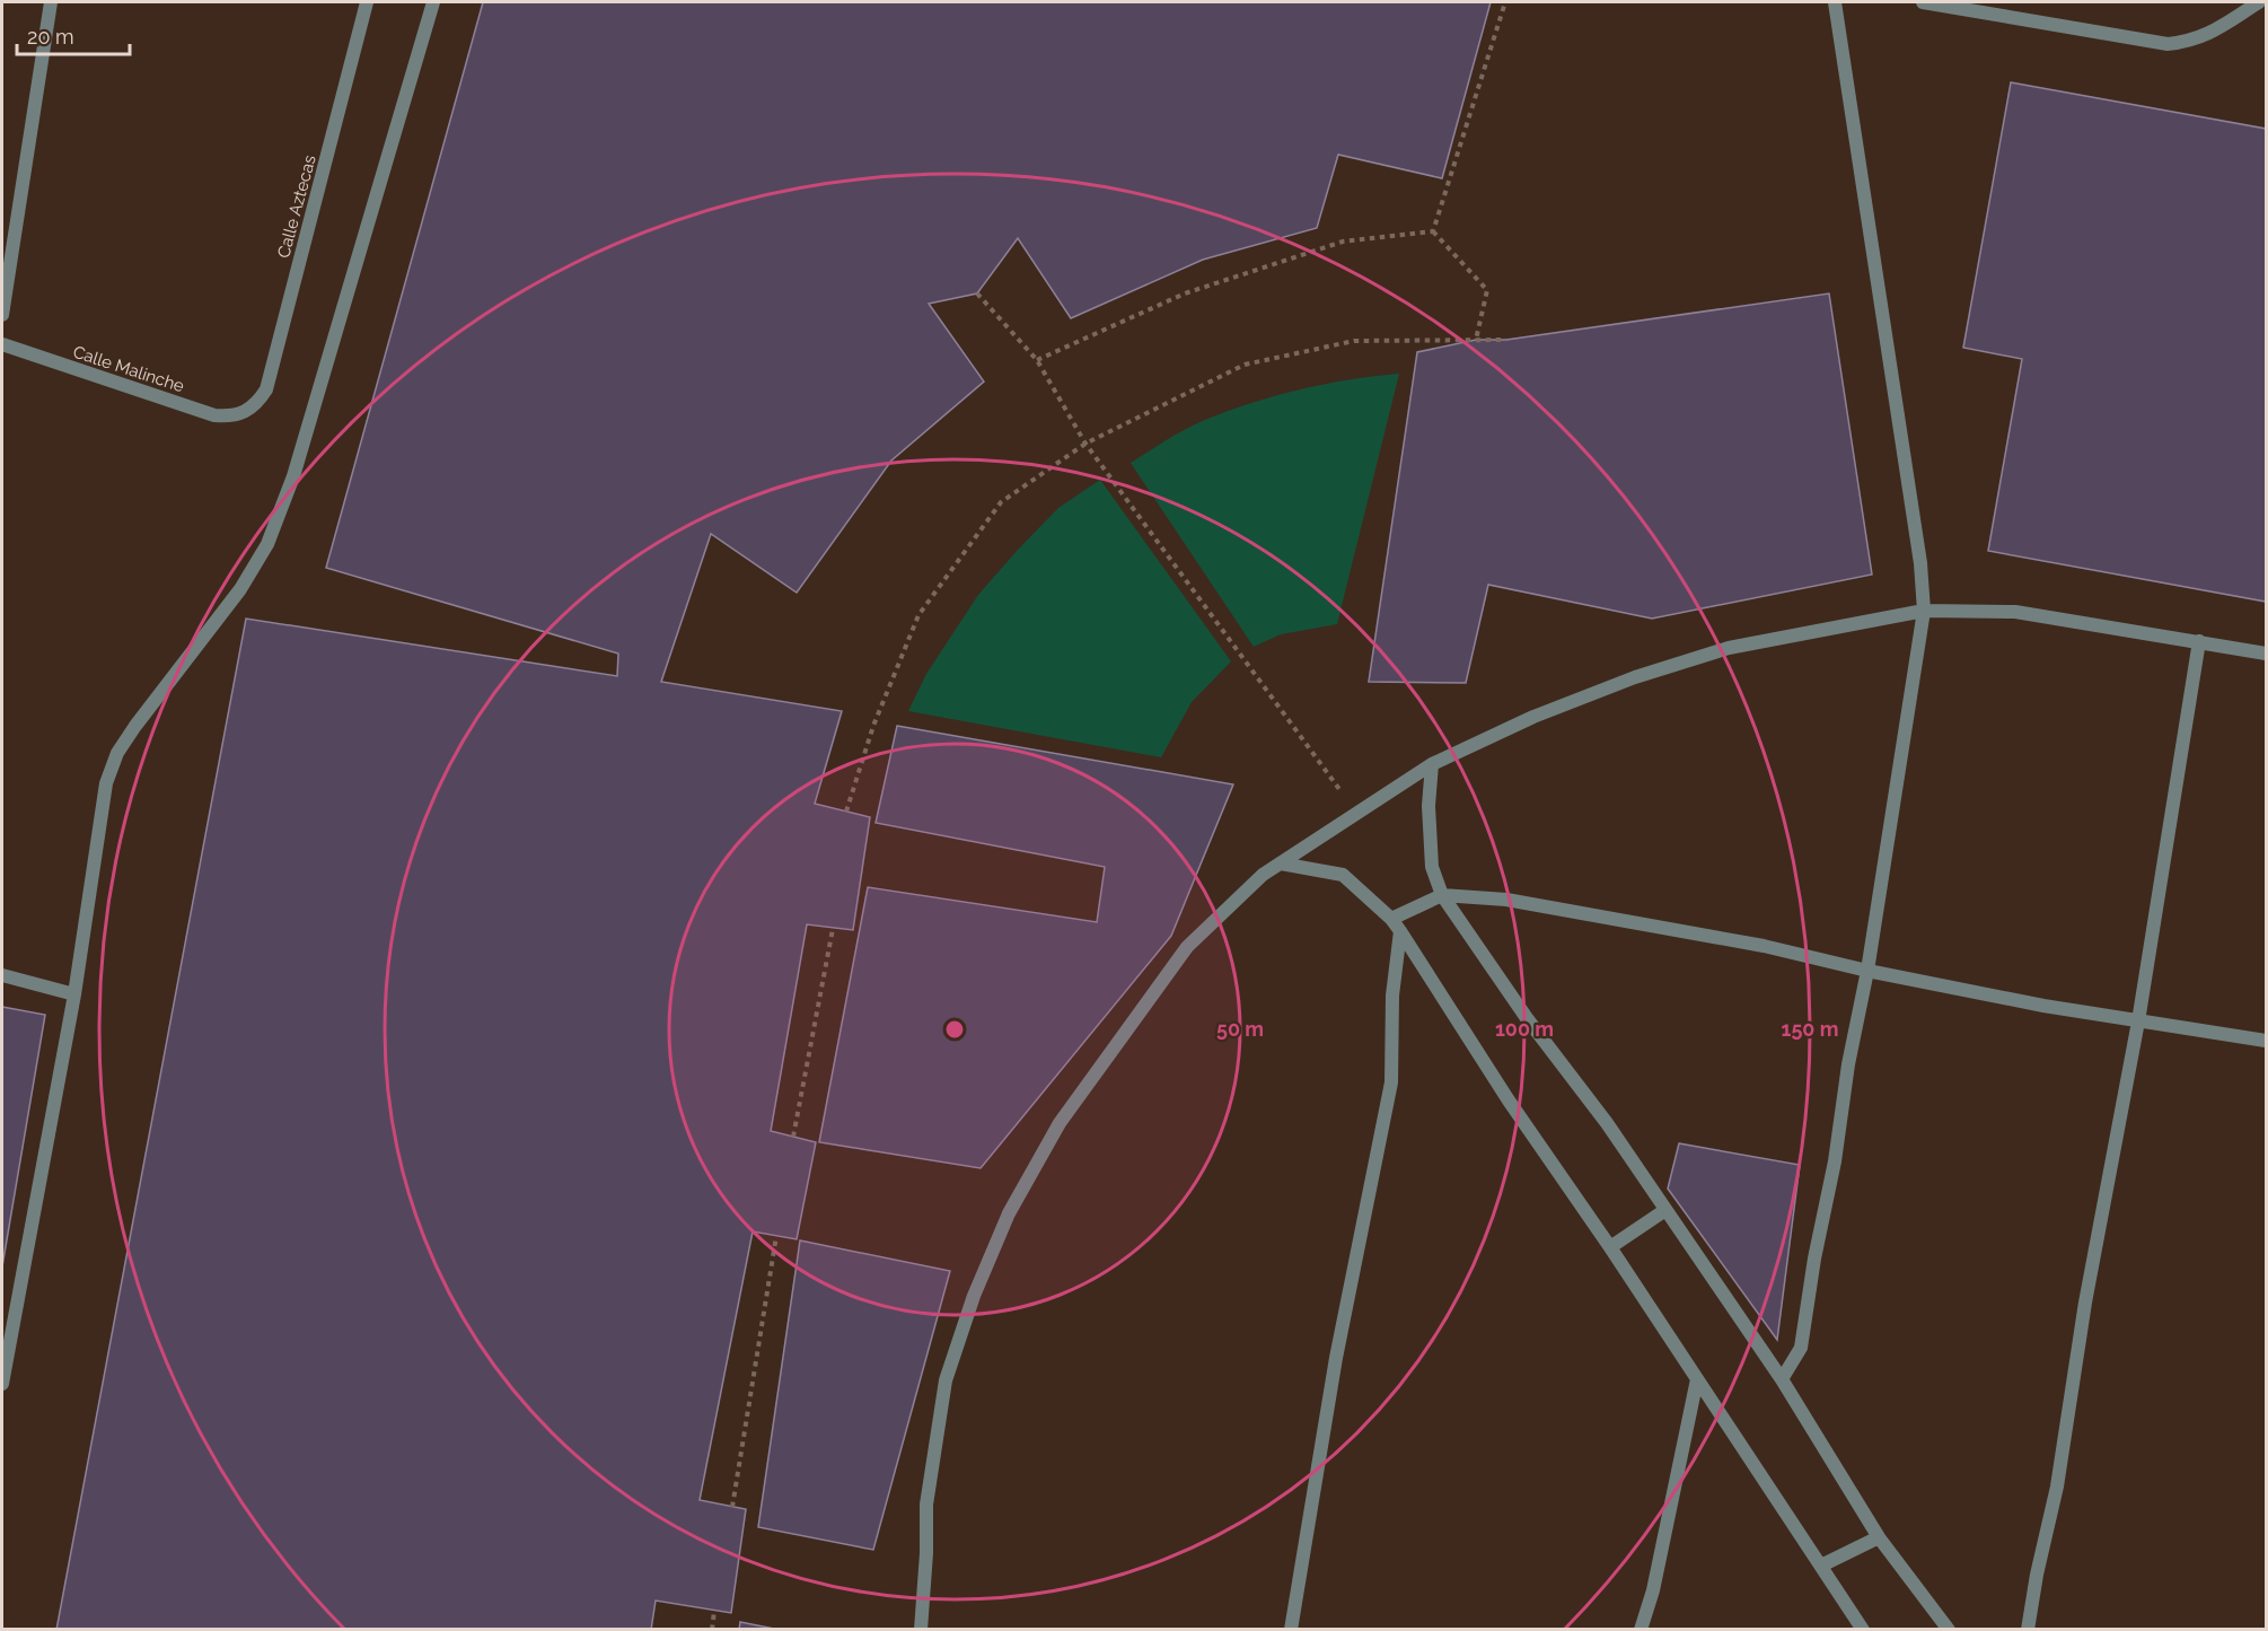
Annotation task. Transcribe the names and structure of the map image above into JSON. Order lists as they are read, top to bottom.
{
  "streets": {
    "street": ["Calle Aztecas", "Calle Malinche"]
  },
  "crossings": [
    ["Calle Aztecas", "Calle Malinche"]
  ],
  "scale_bar": "20 m",
  "rings": ["50 m", "100 m", "150 m"]
}
